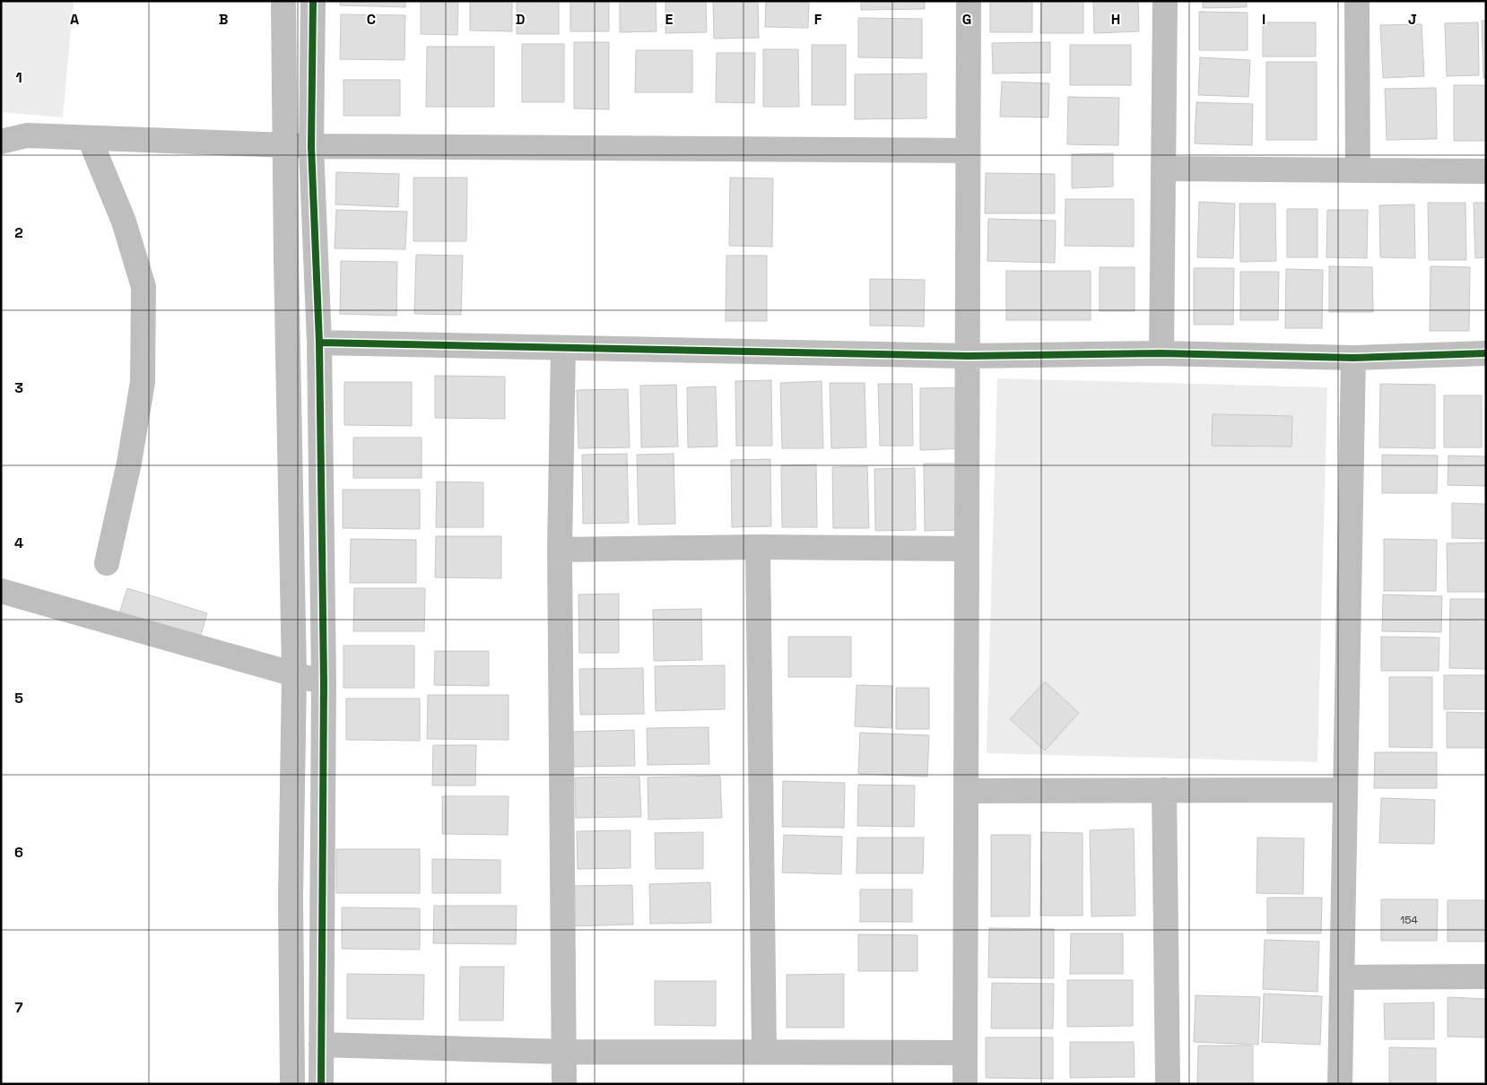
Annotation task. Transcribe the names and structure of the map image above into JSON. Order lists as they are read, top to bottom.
{
  "house_numbers": ["154"],
  "grid": {
    "columns": [
      "A",
      "B",
      "C",
      "D",
      "E",
      "F",
      "G",
      "H",
      "I",
      "J"
    ],
    "rows": [
      "1",
      "2",
      "3",
      "4",
      "5",
      "6",
      "7"
    ]
  }
}
